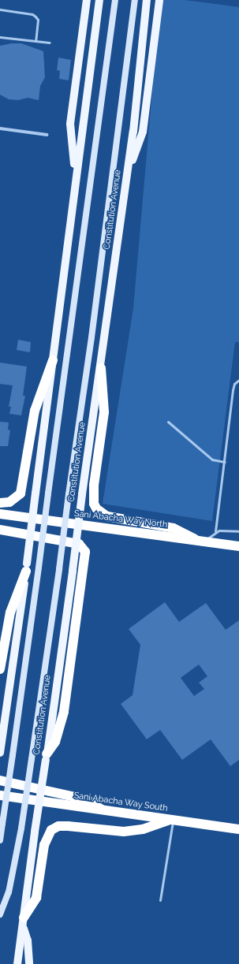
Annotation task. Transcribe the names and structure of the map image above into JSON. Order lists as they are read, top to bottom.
{
  "streets": {
    "highway": ["Sani Abacha Way North", "Sani Abacha Way South"],
    "main road": ["Constitution Avenue"]
  }
}
